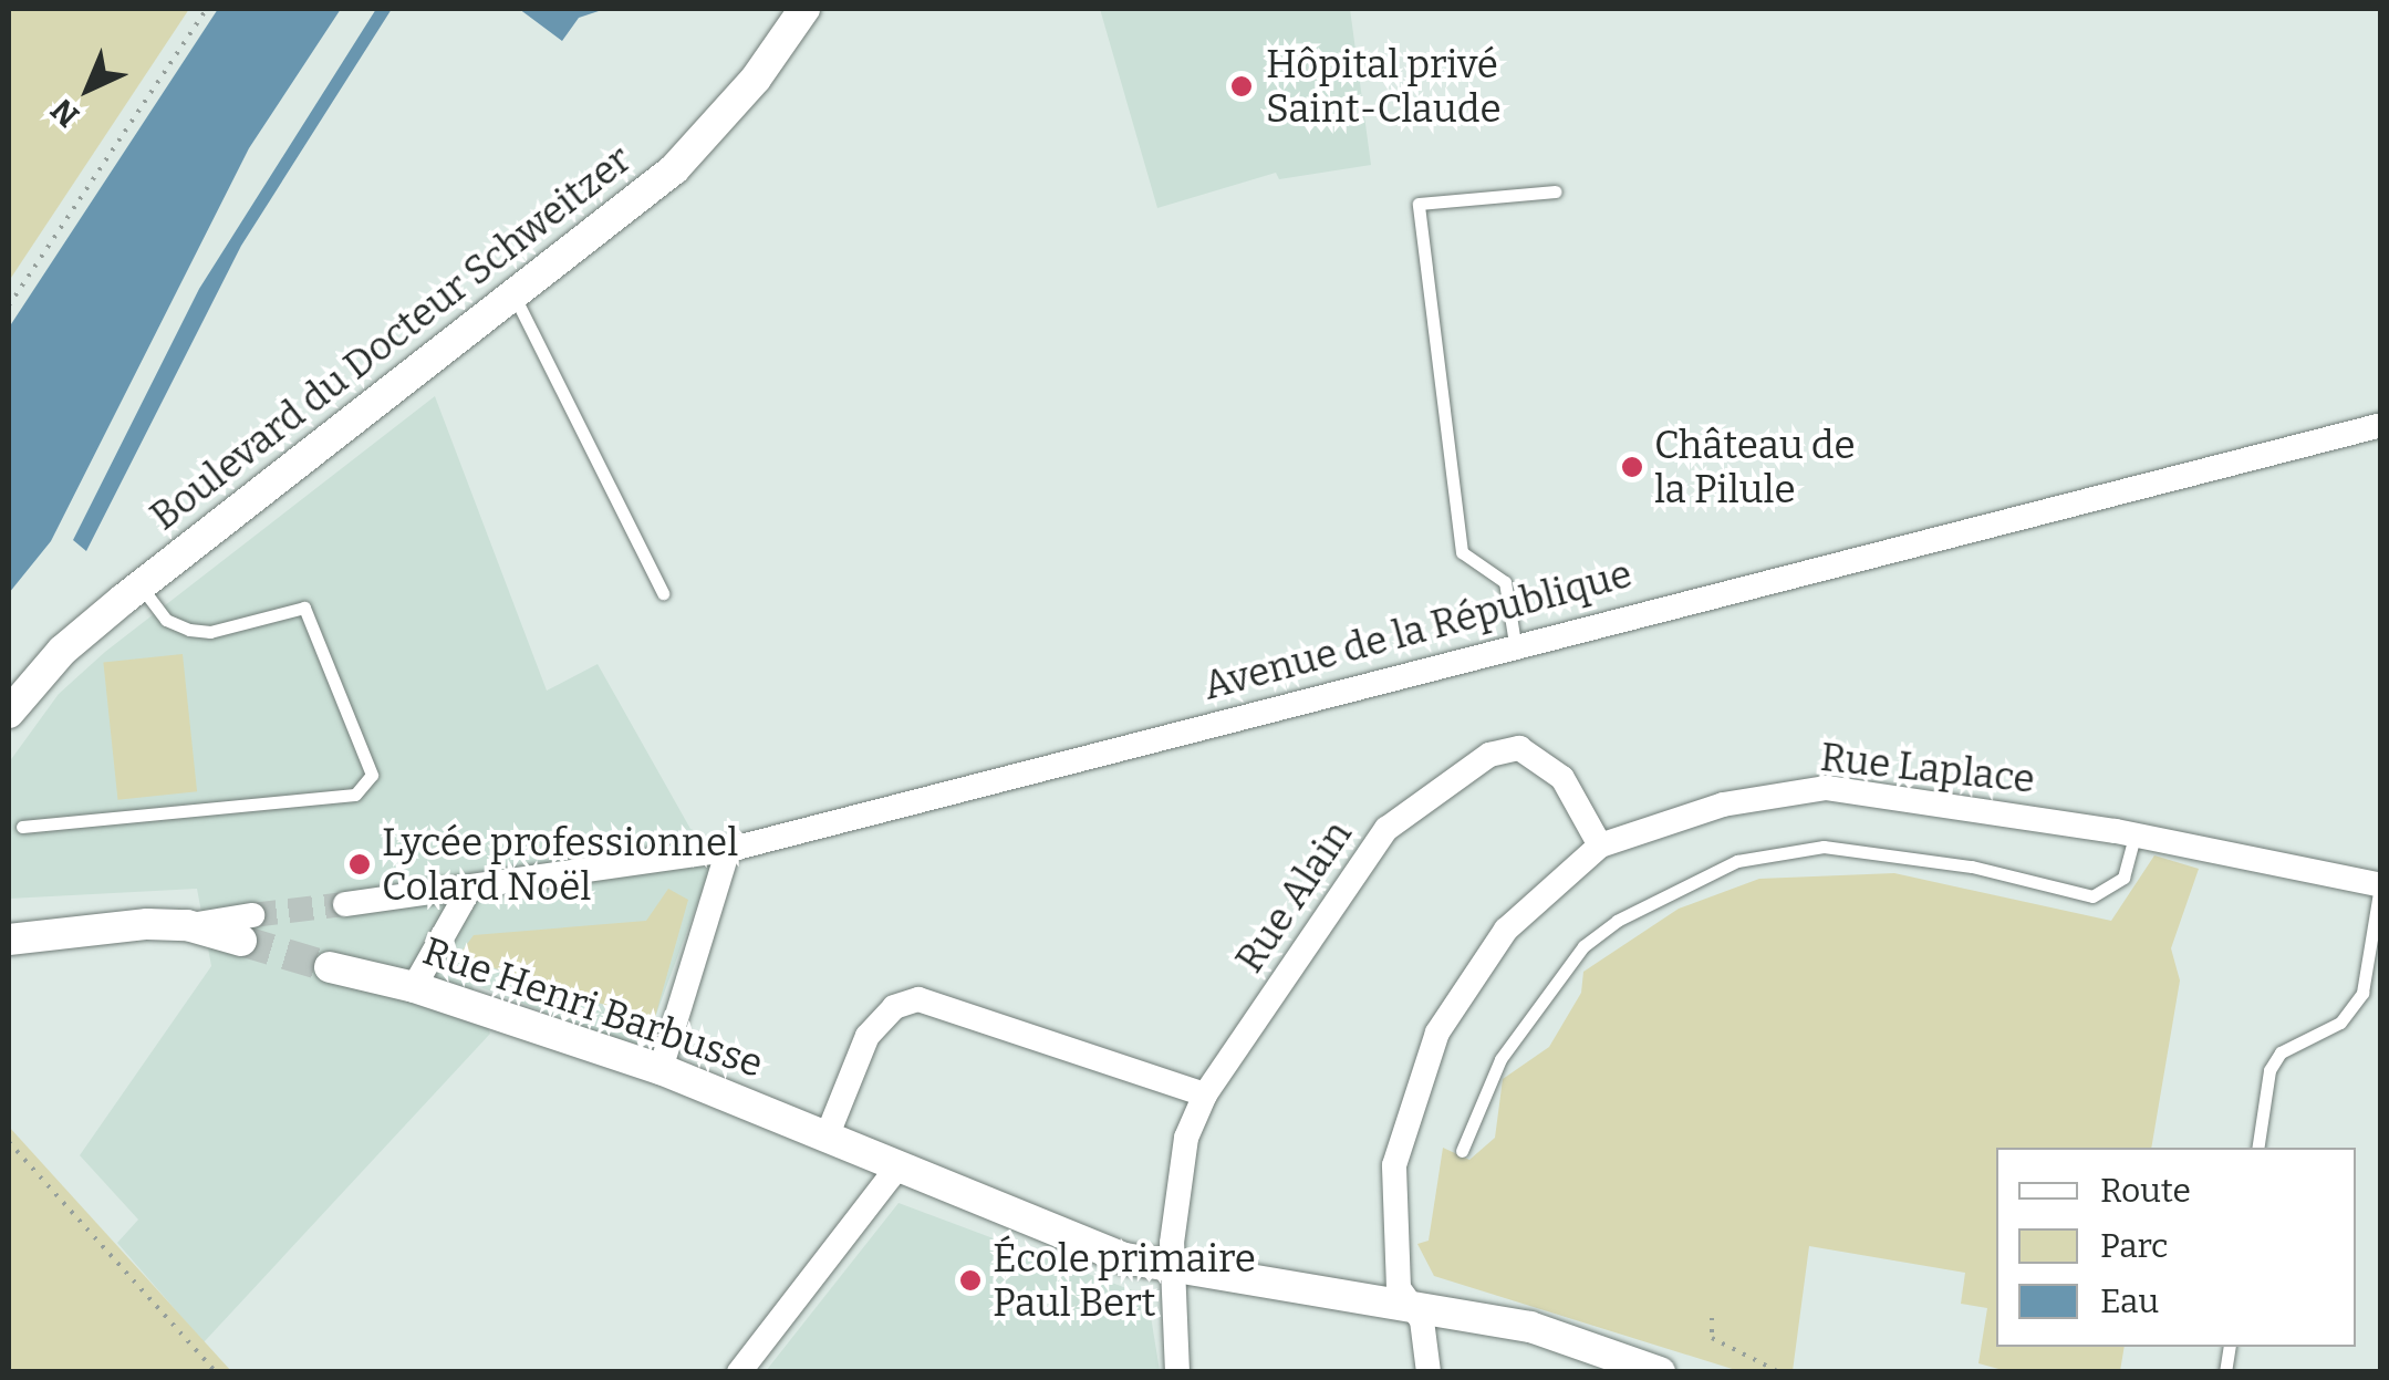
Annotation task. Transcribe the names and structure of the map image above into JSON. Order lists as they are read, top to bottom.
{
  "streets": {
    "street": [
      "Boulevard du Docteur Schweitzer",
      "Avenue de la République",
      "Rue Laplace",
      "Rue Alain",
      "Rue Henri Barbusse"
    ]
  },
  "crossings": [
    ["Rue Laplace", "Rue Alain"],
    ["Rue Alain", "Rue Henri Barbusse"]
  ],
  "places": [
    "Hôpital privé Saint-Claude",
    "Château de la Pilule",
    "Lycée professionnel Colard Noël",
    "École primaire Paul Bert"
  ],
  "legend": ["Route", "Parc", "Eau"],
  "north": "bottom left"
}
